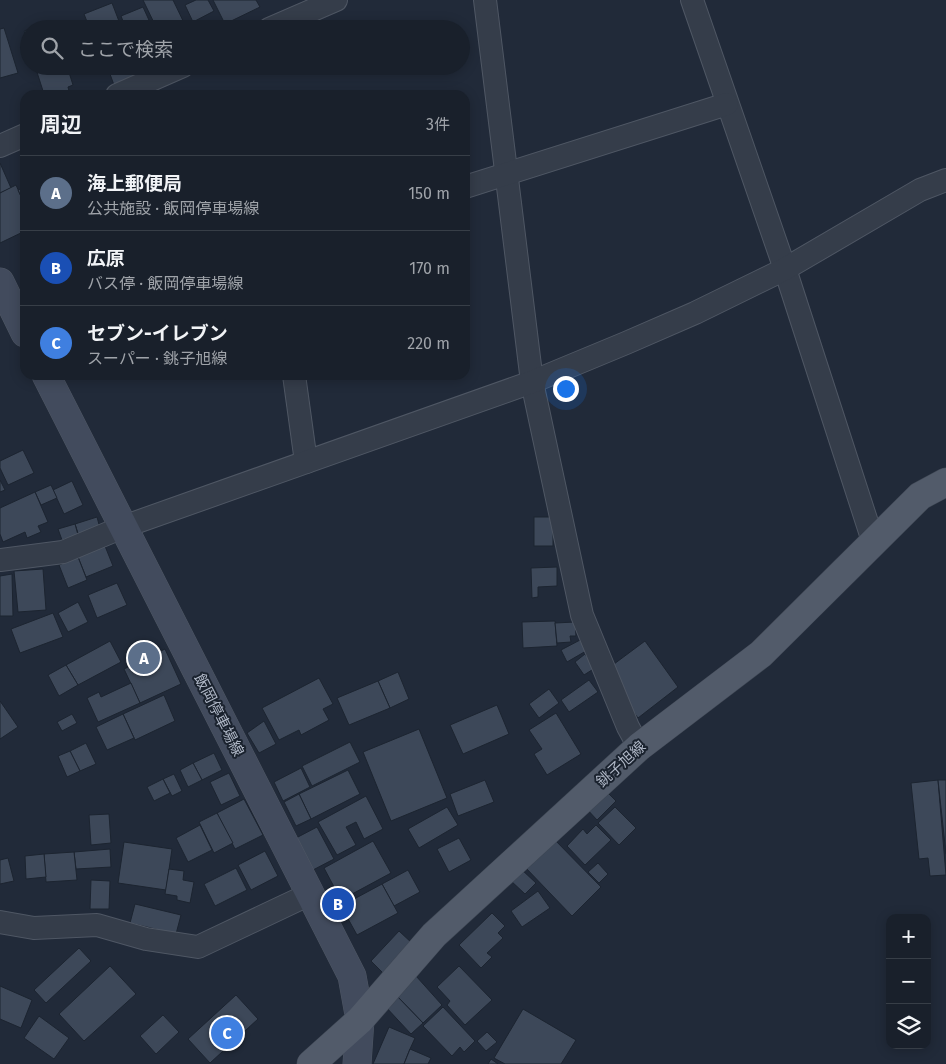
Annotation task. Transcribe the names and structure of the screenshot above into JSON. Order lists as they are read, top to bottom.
{
  "streets": {
    "main road": ["飯岡停車場線", "銚子旭線"]
  },
  "crossings": [
    ["飯岡停車場線", "銚子旭線"]
  ],
  "page": {
    "search": "ここで検索",
    "heading": ["周辺", "3件"],
    "list": [
      {
        "mark": "A",
        "name": "海上郵便局",
        "note": "公共施設 · 飯岡停車場線",
        "value": "150 m"
      },
      {
        "mark": "B",
        "name": "広原",
        "note": "バス停 · 飯岡停車場線",
        "value": "170 m"
      },
      {
        "mark": "C",
        "name": "セブン-イレブン",
        "note": "スーパー · 銚子旭線",
        "value": "220 m"
      }
    ],
    "pins": ["A", "B", "C"],
    "map_buttons": ["+", "−"]
  }
}
